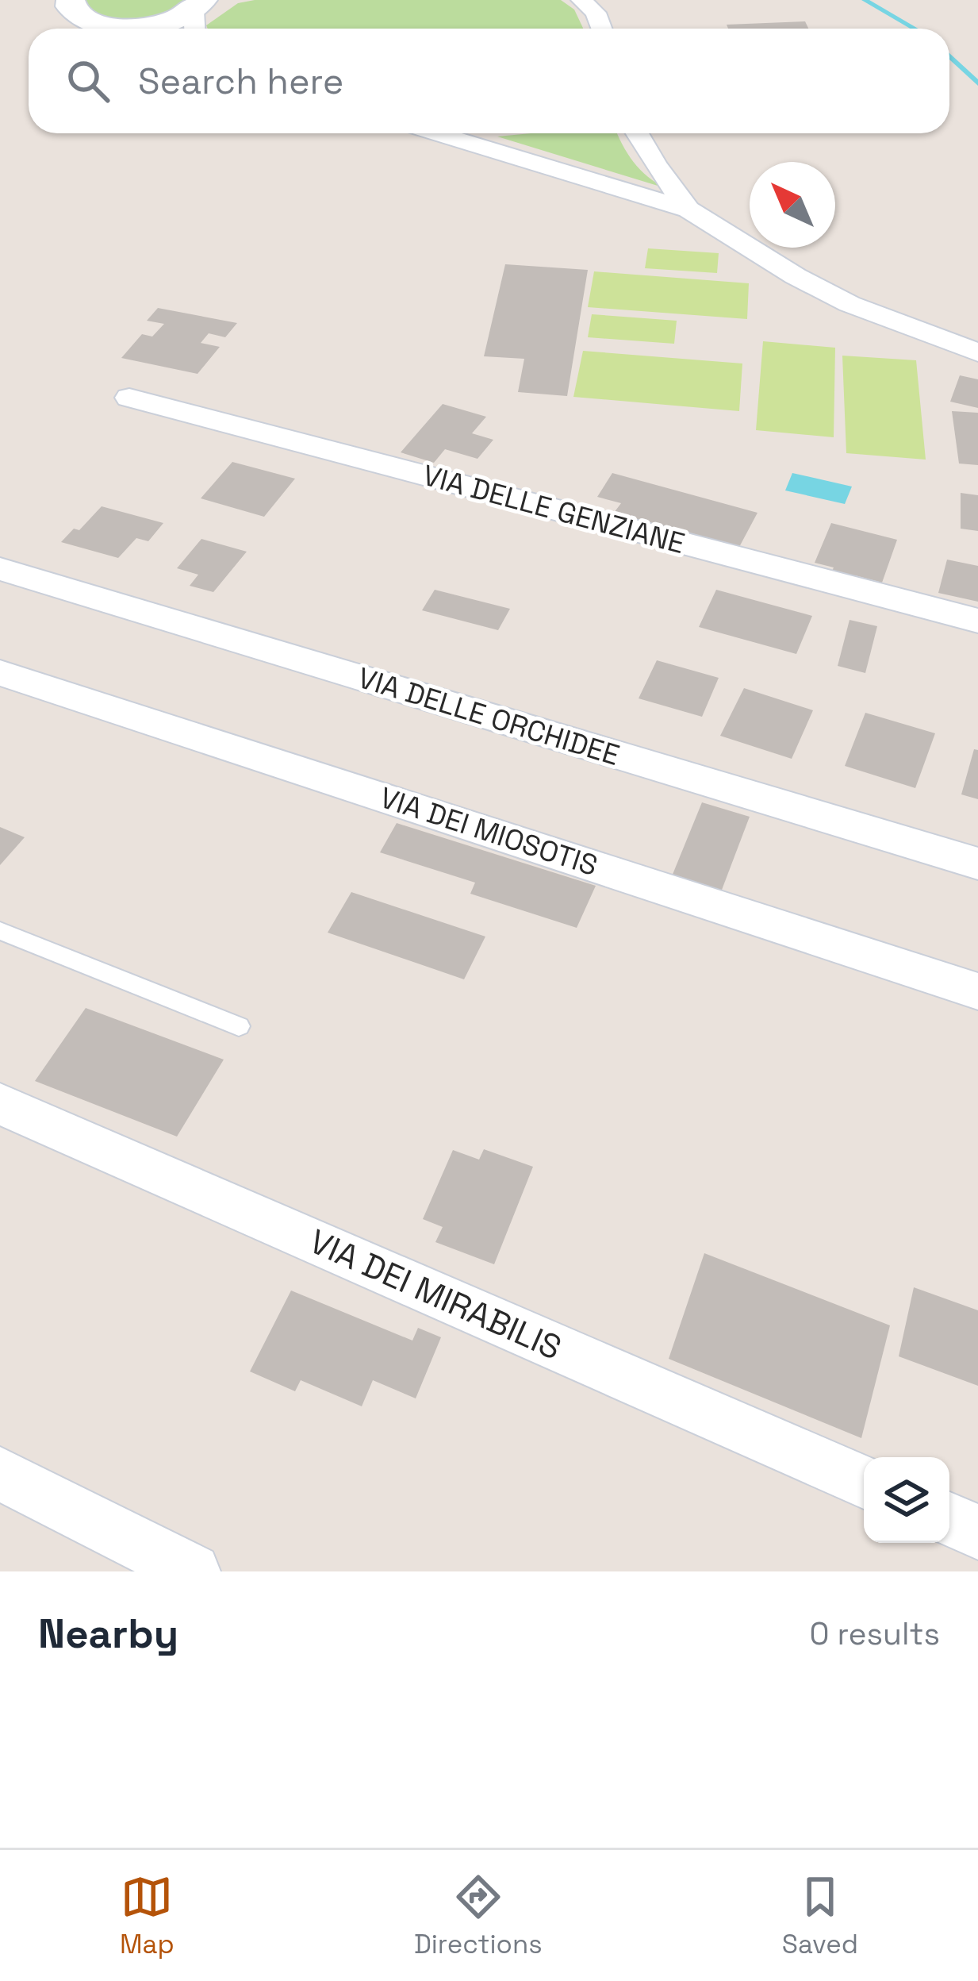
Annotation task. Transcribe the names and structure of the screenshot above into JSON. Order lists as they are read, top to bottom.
{
  "streets": {
    "street": [
      "VIA DELLE GENZIANE",
      "VIA DELLE ORCHIDEE",
      "VIA DEI MIOSOTIS",
      "VIA DEI MIRABILIS"
    ]
  },
  "north": "top left",
  "page": {
    "search": "Search here",
    "heading": ["Nearby", "0 results"],
    "nav": ["Map", "Directions", "Saved"]
  }
}
